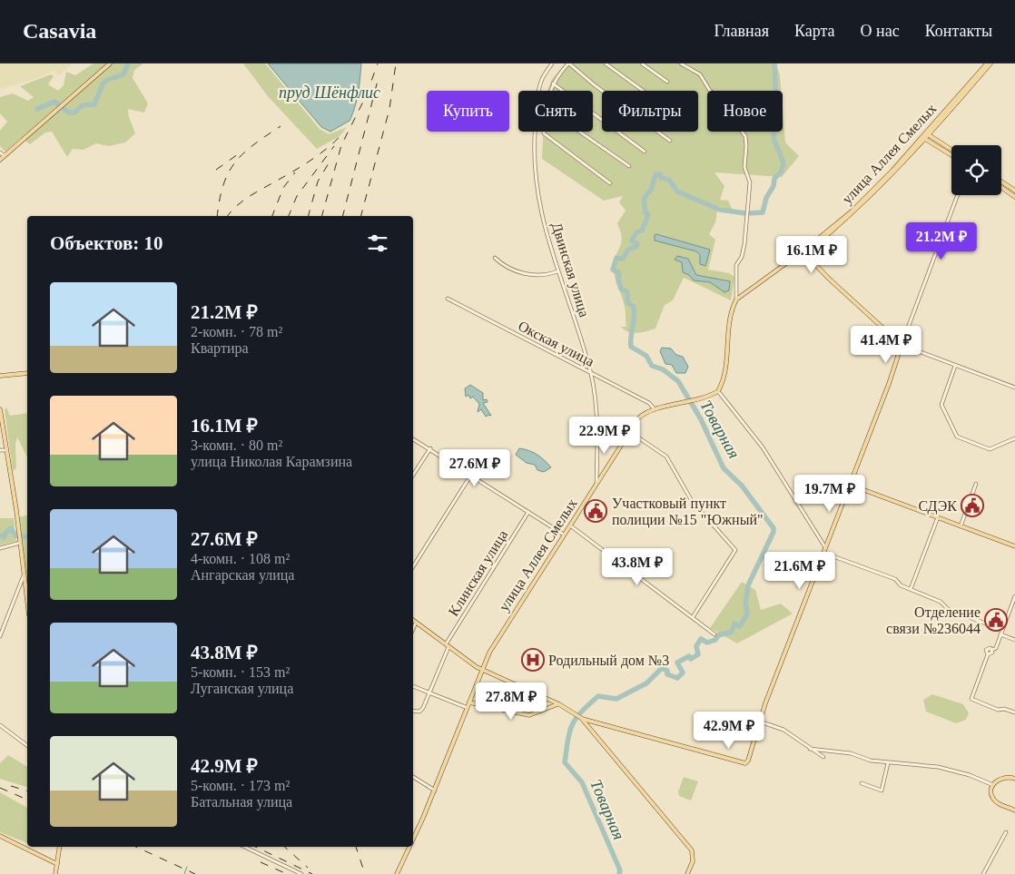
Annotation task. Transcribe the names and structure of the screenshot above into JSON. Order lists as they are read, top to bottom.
{
  "streets": {
    "main road": ["улица Аллея Смелых"],
    "street": ["Двинская улица", "Окская улица", "Клинская улица"]
  },
  "crossings": [
    ["улица Аллея Смелых", "Двинская улица"],
    ["улица Аллея Смелых", "Окская улица"],
    ["Двинская улица", "Окская улица"]
  ],
  "water": ["пруд Шёнфлис", "Товарная"],
  "places": {
    "public building": ["СДЭК", "Участковый пункт полиции №15 \"Южный\"", "Отделение связи №236044"],
    "hospital": ["Родильный дом №3"]
  },
  "page": {
    "header": "Casavia",
    "nav": [
      "Главная",
      "Карта",
      "О нас",
      "Контакты"
    ],
    "chip": [
      "Купить",
      "Снять",
      "Фильтры",
      "Новое"
    ],
    "heading": "Объектов: 10",
    "price": [
      "21.2M ₽",
      "16.1M ₽",
      "41.4M ₽",
      "22.9M ₽",
      "27.6M ₽",
      "19.7M ₽",
      "43.8M ₽",
      "21.6M ₽",
      "27.8M ₽",
      "42.9M ₽"
    ],
    "list": [
      {
        "name": "21.2M ₽",
        "note": "2-комн. · 78 m² · Квартира"
      },
      {
        "name": "16.1M ₽",
        "note": "3-комн. · 80 m² · улица Николая Карамзина"
      },
      {
        "name": "27.6M ₽",
        "note": "4-комн. · 108 m² · Ангарская улица"
      },
      {
        "name": "43.8M ₽",
        "note": "5-комн. · 153 m² · Луганская улица"
      },
      {
        "name": "42.9M ₽",
        "note": "5-комн. · 173 m² · Батальная улица"
      }
    ]
  }
}
